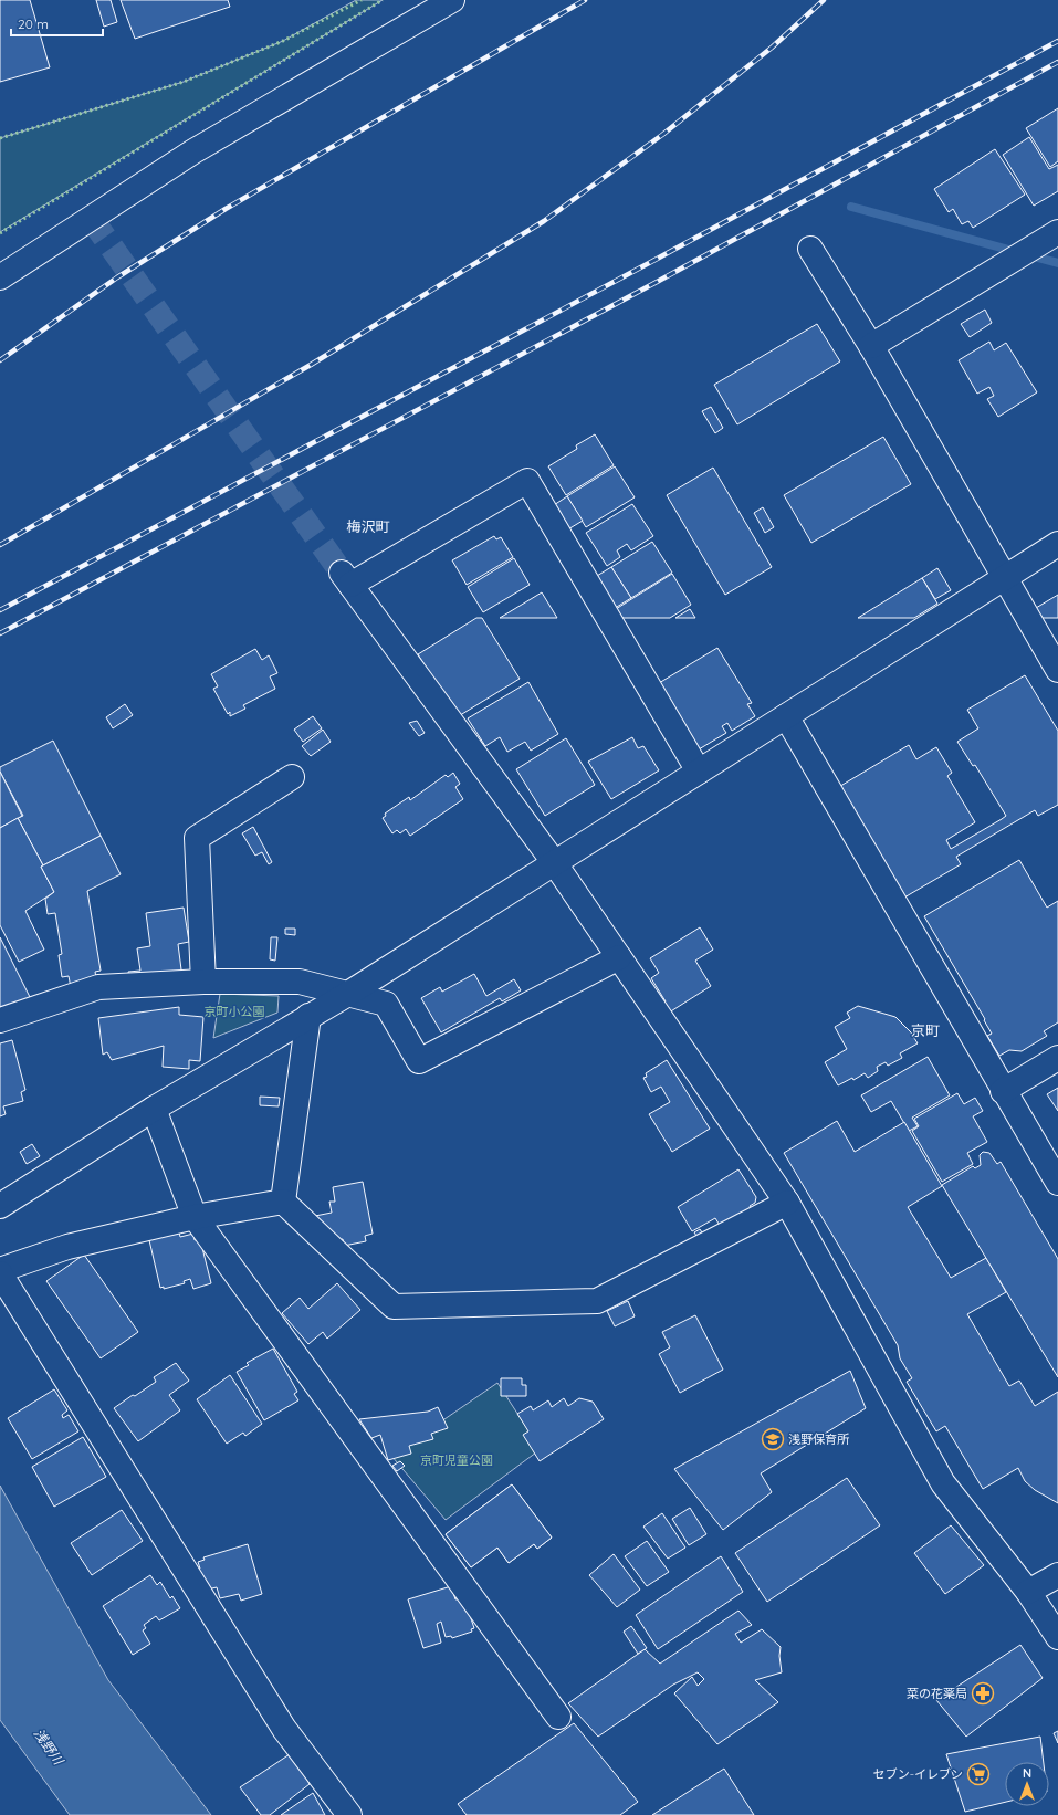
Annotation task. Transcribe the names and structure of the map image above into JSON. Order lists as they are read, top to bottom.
{
  "districts": ["梅沢町", "京町"],
  "water": ["浅野川"],
  "parks": ["京町小公園", "京町児童公園"],
  "places": {
    "school or university": ["浅野保育所"],
    "pharmacy": ["菜の花薬局"],
    "supermarket": ["セブン-イレブン"]
  },
  "scale_bar": "20 m",
  "north": "top"
}
